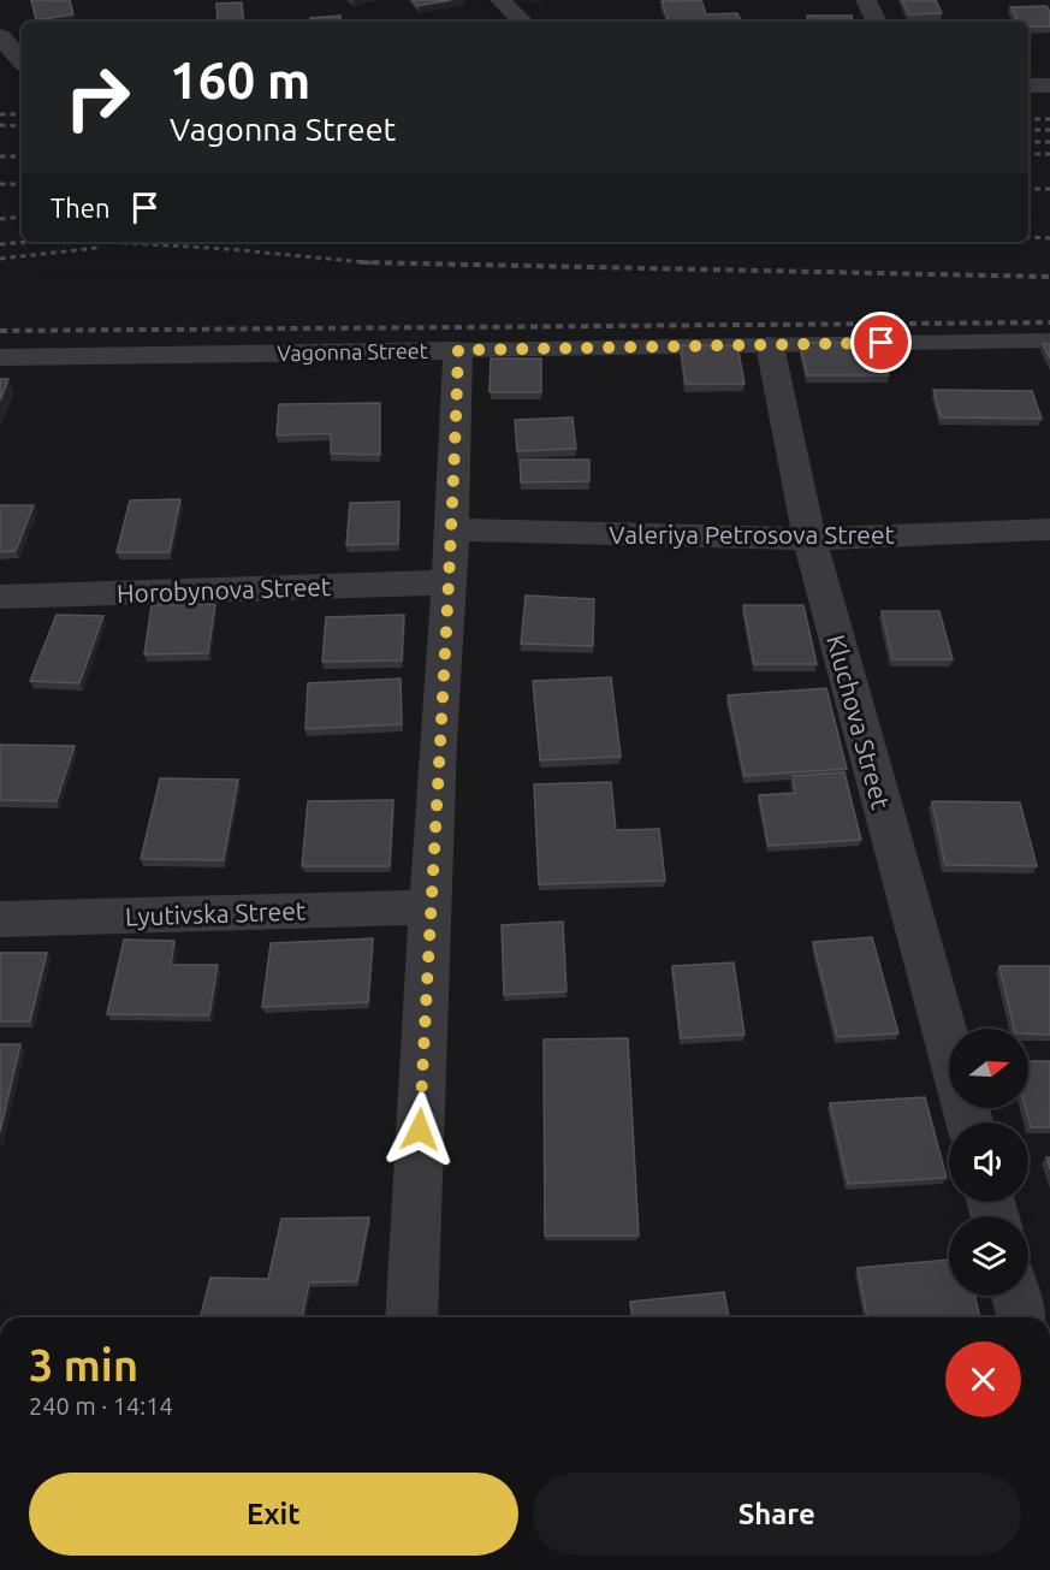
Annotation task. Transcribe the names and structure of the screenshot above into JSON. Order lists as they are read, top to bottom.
{
  "streets": {
    "street": [
      "Vagonna Street",
      "Valeriya Petrosova Street",
      "Horobynova Street",
      "Kluchova Street",
      "Lyutivska Street"
    ]
  },
  "crossings": [
    ["Vagonna Street", "Kluchova Street"],
    ["Valeriya Petrosova Street", "Kluchova Street"]
  ],
  "north": "right",
  "page": {
    "turn": ["160 m", "Vagonna Street"],
    "then": "Then",
    "heading": ["3 min", "240 m · 14:14"],
    "buttons": ["Exit", "Share"]
  }
}
